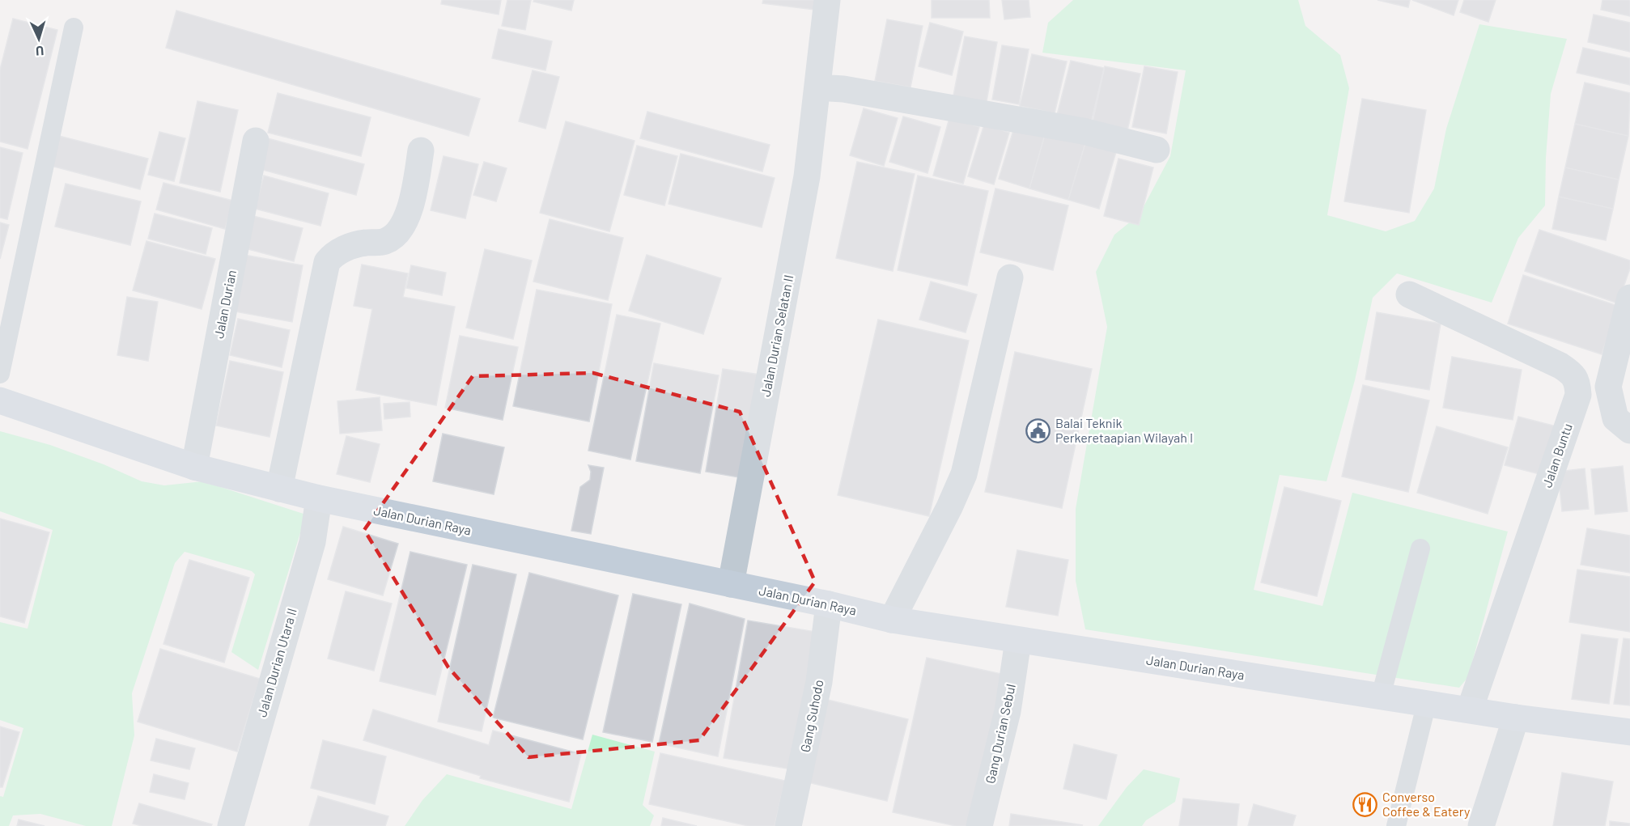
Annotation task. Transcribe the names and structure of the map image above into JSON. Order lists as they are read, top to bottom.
{
  "streets": {
    "main road": ["Jalan Durian Raya"],
    "street": [
      "Jalan Durian",
      "Jalan Durian Selatan II",
      "Jalan Buntu",
      "Jalan Durian Utara II",
      "Gang Suhodo",
      "Gang Durian Sebul"
    ]
  },
  "crossings": [
    ["Jalan Durian", "Jalan Durian Raya"],
    ["Jalan Durian Selatan II", "Jalan Durian Raya"],
    ["Jalan Buntu", "Jalan Durian Raya"],
    ["Jalan Durian Raya", "Jalan Durian Utara II"],
    ["Jalan Durian Raya", "Gang Suhodo"],
    ["Jalan Durian Raya", "Gang Durian Sebul"]
  ],
  "places": {
    "public building": ["Balai Teknik Perkeretaapian Wilayah I"],
    "restaurant": ["Converso Coffee & Eatery"]
  },
  "north": "bottom"
}
